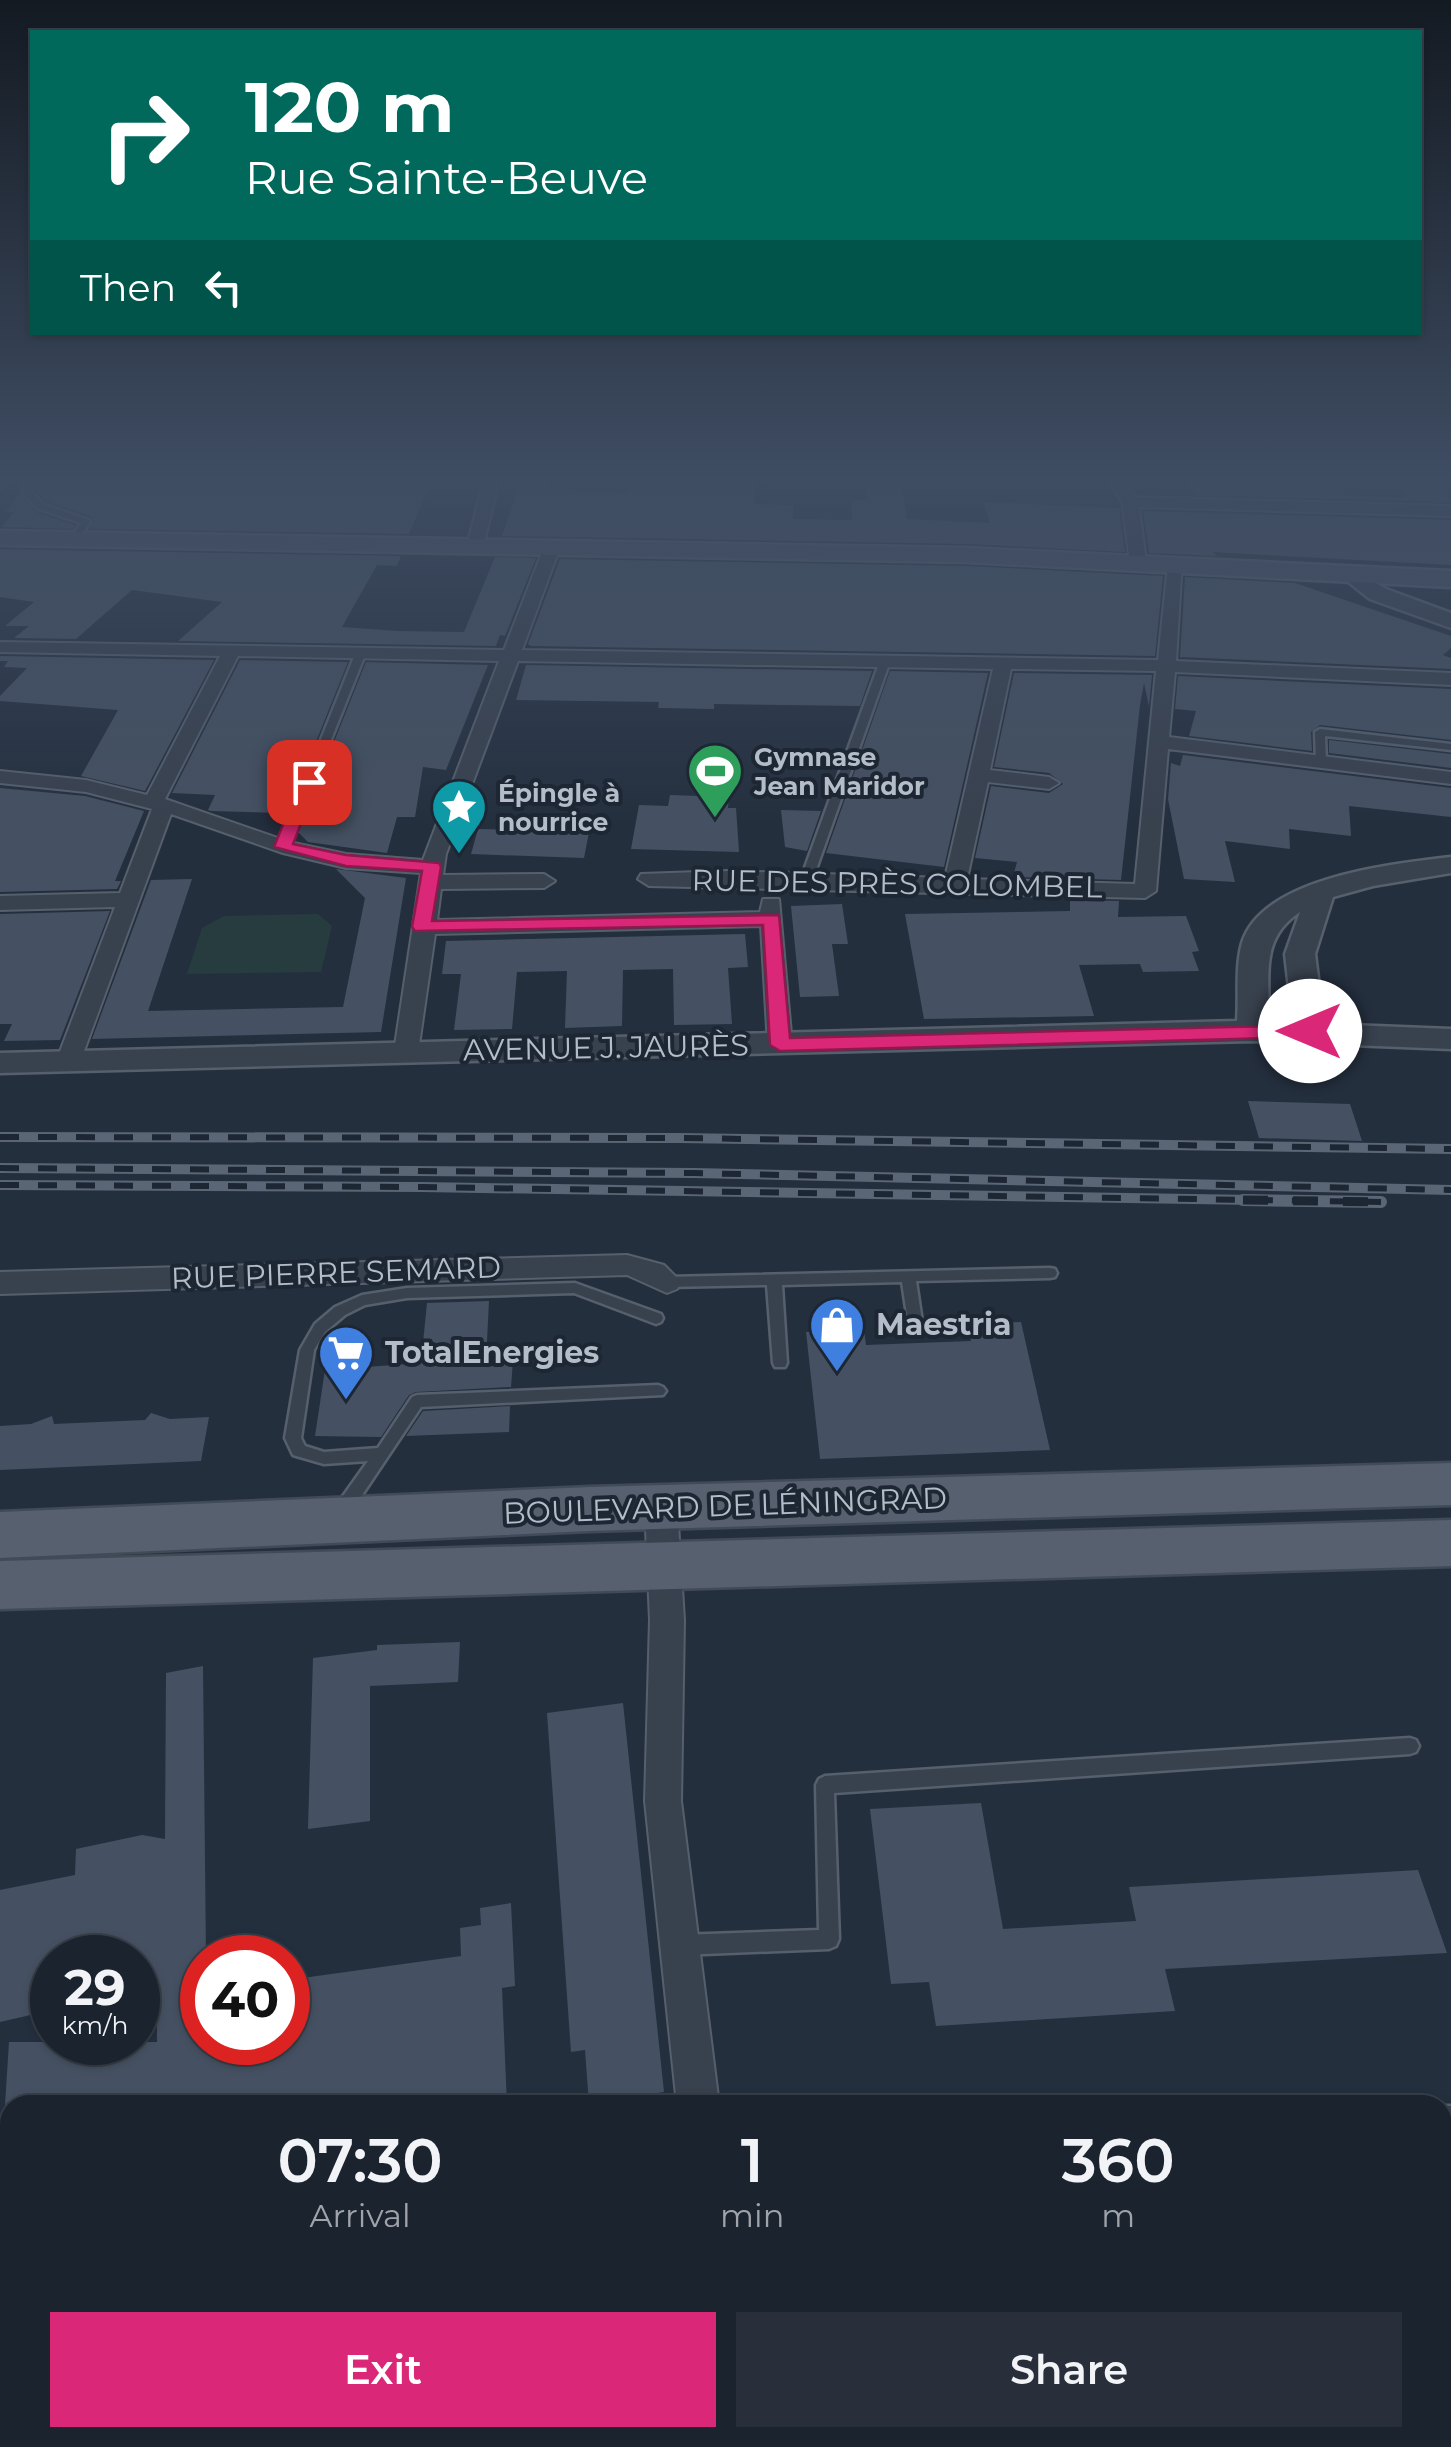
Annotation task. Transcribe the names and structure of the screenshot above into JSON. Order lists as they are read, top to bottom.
{
  "streets": {
    "main road": ["BOULEVARD DE LÉNINGRAD"],
    "street": ["RUE DES PRÈS COLOMBEL", "AVENUE J. JAURÈS", "RUE PIERRE SEMARD"]
  },
  "places": {
    "sports": ["Gymnase Jean Maridor"],
    "place": ["Épingle à nourrice"],
    "shop": ["Maestria"],
    "supermarket": ["TotalEnergies"]
  },
  "page": {
    "turn": ["120 m", "Rue Sainte-Beuve"],
    "then": "Then",
    "speed": "29 km/h",
    "limit": "40",
    "eta": [
      "07:30",
      "Arrival",
      "1",
      "min",
      "360",
      "m"
    ],
    "buttons": ["Exit", "Share"]
  }
}
